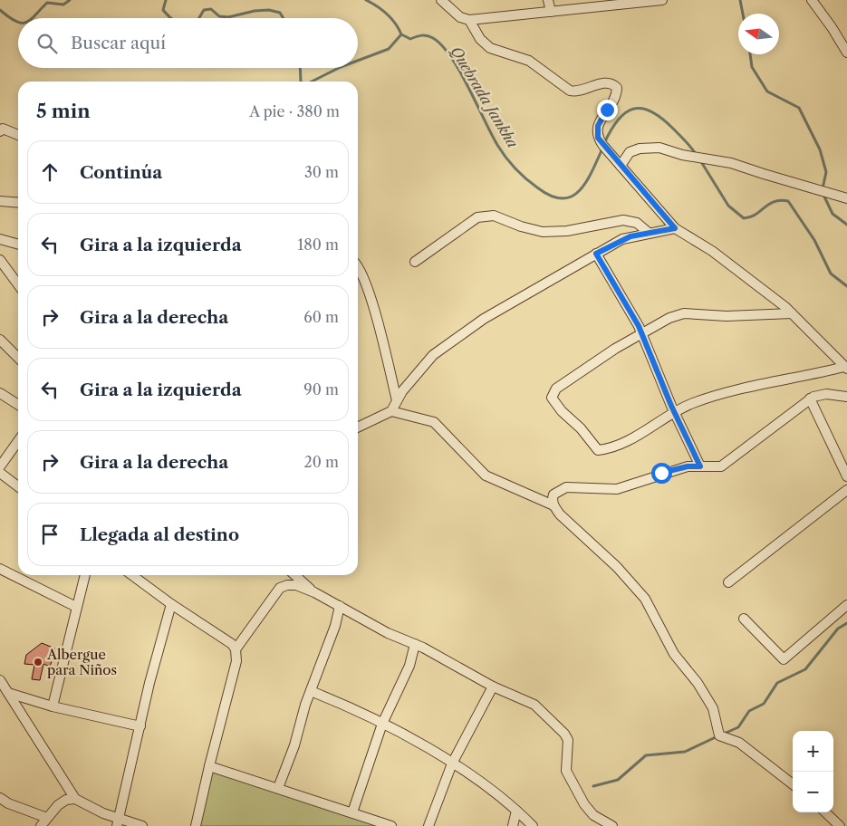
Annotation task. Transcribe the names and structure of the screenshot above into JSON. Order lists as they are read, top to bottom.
{
  "water": ["Quebrada Jankha"],
  "places": ["Albergue para Niños"],
  "north": "left",
  "page": {
    "search": "Buscar aquí",
    "heading": ["5 min", "A pie · 380 m"],
    "list": [
      ["Continúa", "30 m"],
      ["Gira a la izquierda", "180 m"],
      ["Gira a la derecha", "60 m"],
      ["Gira a la izquierda", "90 m"],
      ["Gira a la derecha", "20 m"],
      "Llegada al destino"
    ],
    "map_buttons": ["+", "−"]
  }
}
